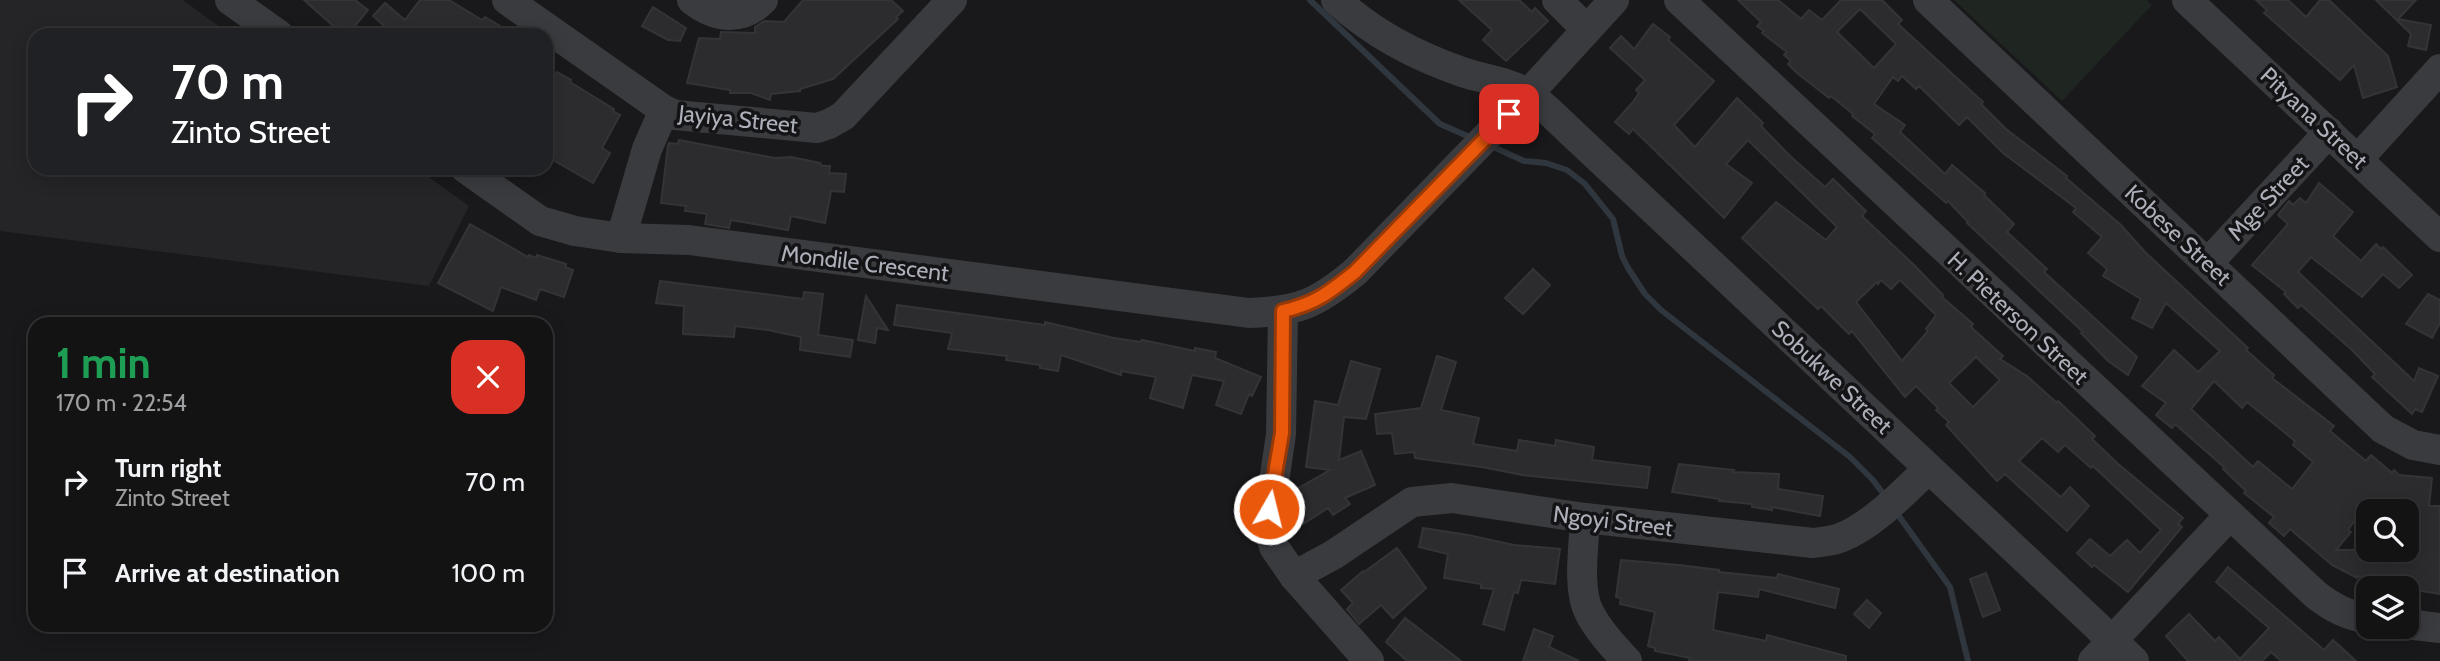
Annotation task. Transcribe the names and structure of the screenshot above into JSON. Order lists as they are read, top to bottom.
{
  "streets": {
    "street": [
      "Pityana Street",
      "Jayiya Street",
      "Mge Street",
      "Kobese Street",
      "Mondile Crescent",
      "H. Pieterson Street",
      "Sobukwe Street",
      "Ngoyi Street"
    ]
  },
  "crossings": [
    ["Pityana Street", "Mge Street"],
    ["Mge Street", "Kobese Street"],
    ["Mondile Crescent", "Sobukwe Street"],
    ["Sobukwe Street", "Ngoyi Street"]
  ],
  "page": {
    "turn": ["70 m", "Zinto Street"],
    "heading": ["1 min", "170 m · 22:54"],
    "list": [
      {
        "name": "Turn right",
        "note": "Zinto Street",
        "value": "70 m"
      },
      {
        "name": "Arrive at destination",
        "value": "100 m"
      }
    ]
  }
}
